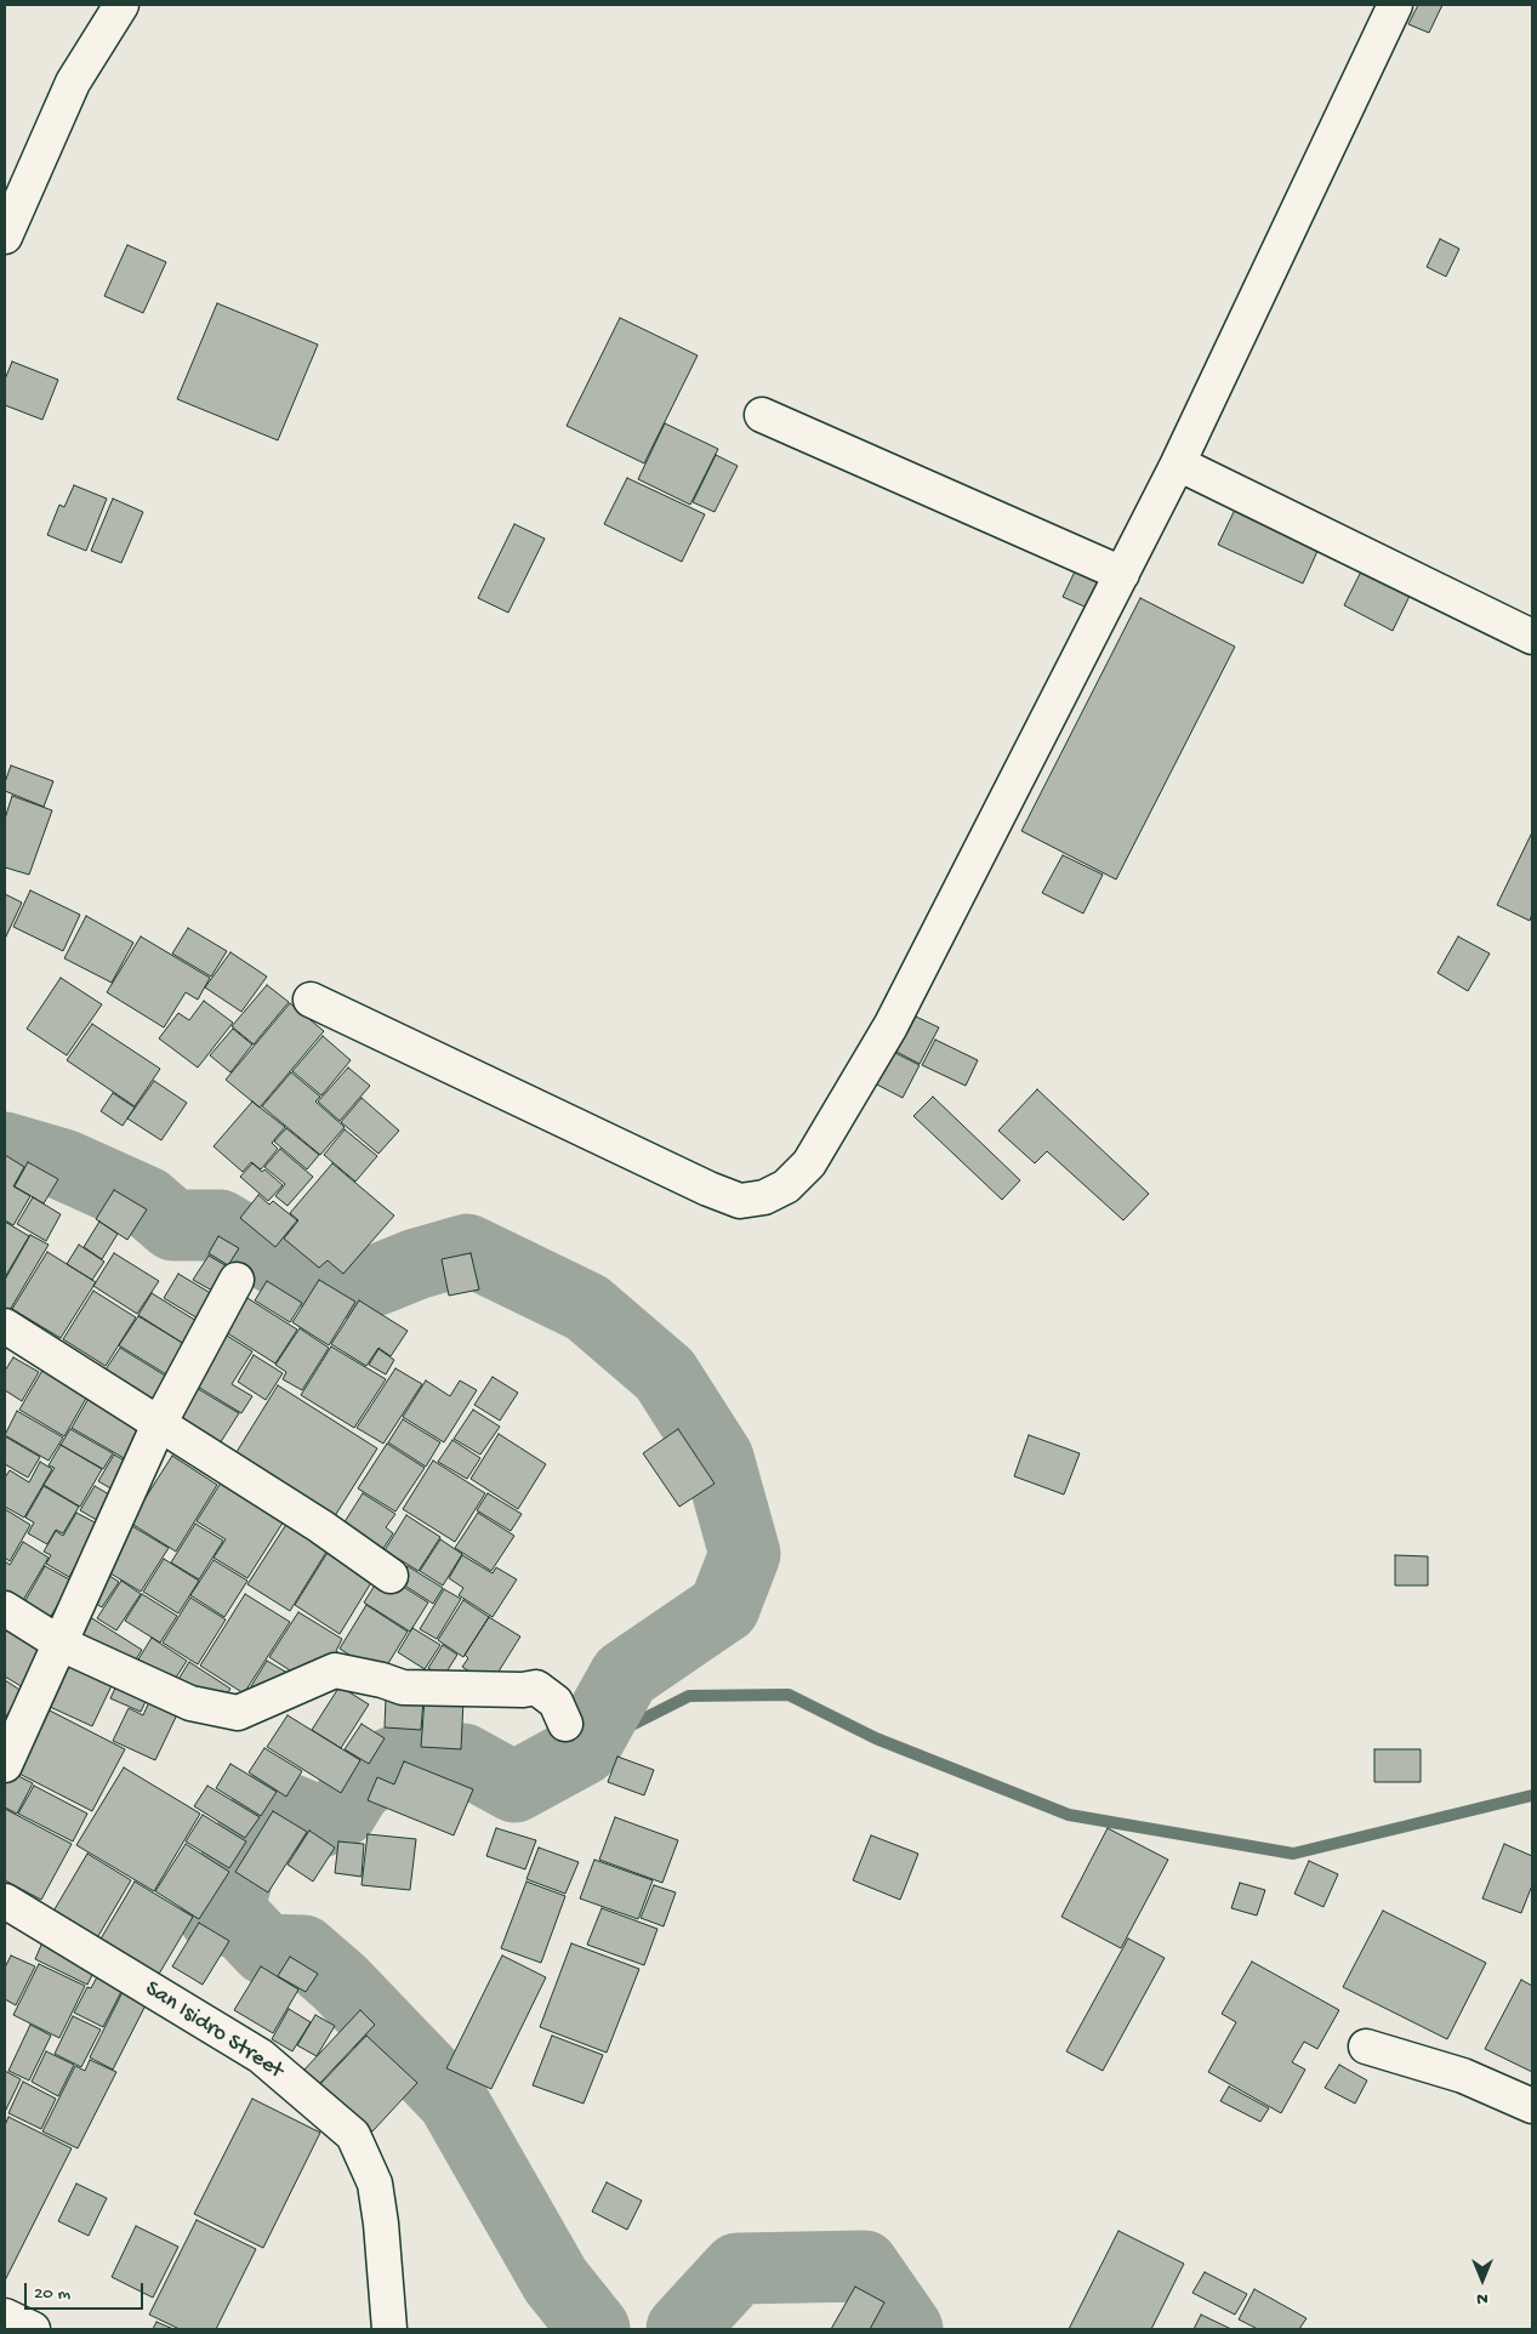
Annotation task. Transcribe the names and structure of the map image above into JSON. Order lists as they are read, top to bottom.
{
  "streets": {
    "street": ["San Isidro Street"]
  },
  "scale_bar": "20 m",
  "north": "bottom"
}
